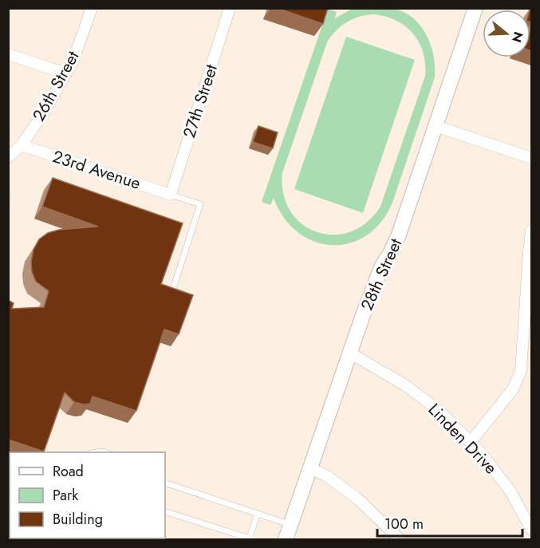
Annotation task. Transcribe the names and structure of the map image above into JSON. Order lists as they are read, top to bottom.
{
  "streets": {
    "street": [
      "26th Street",
      "27th Street",
      "23rd Avenue",
      "28th Street",
      "Linden Drive"
    ]
  },
  "crossings": [
    ["26th Street", "23rd Avenue"],
    ["27th Street", "23rd Avenue"],
    ["28th Street", "Linden Drive"]
  ],
  "legend": ["Road", "Park", "Building"],
  "scale_bar": "100 m",
  "north": "right"
}
